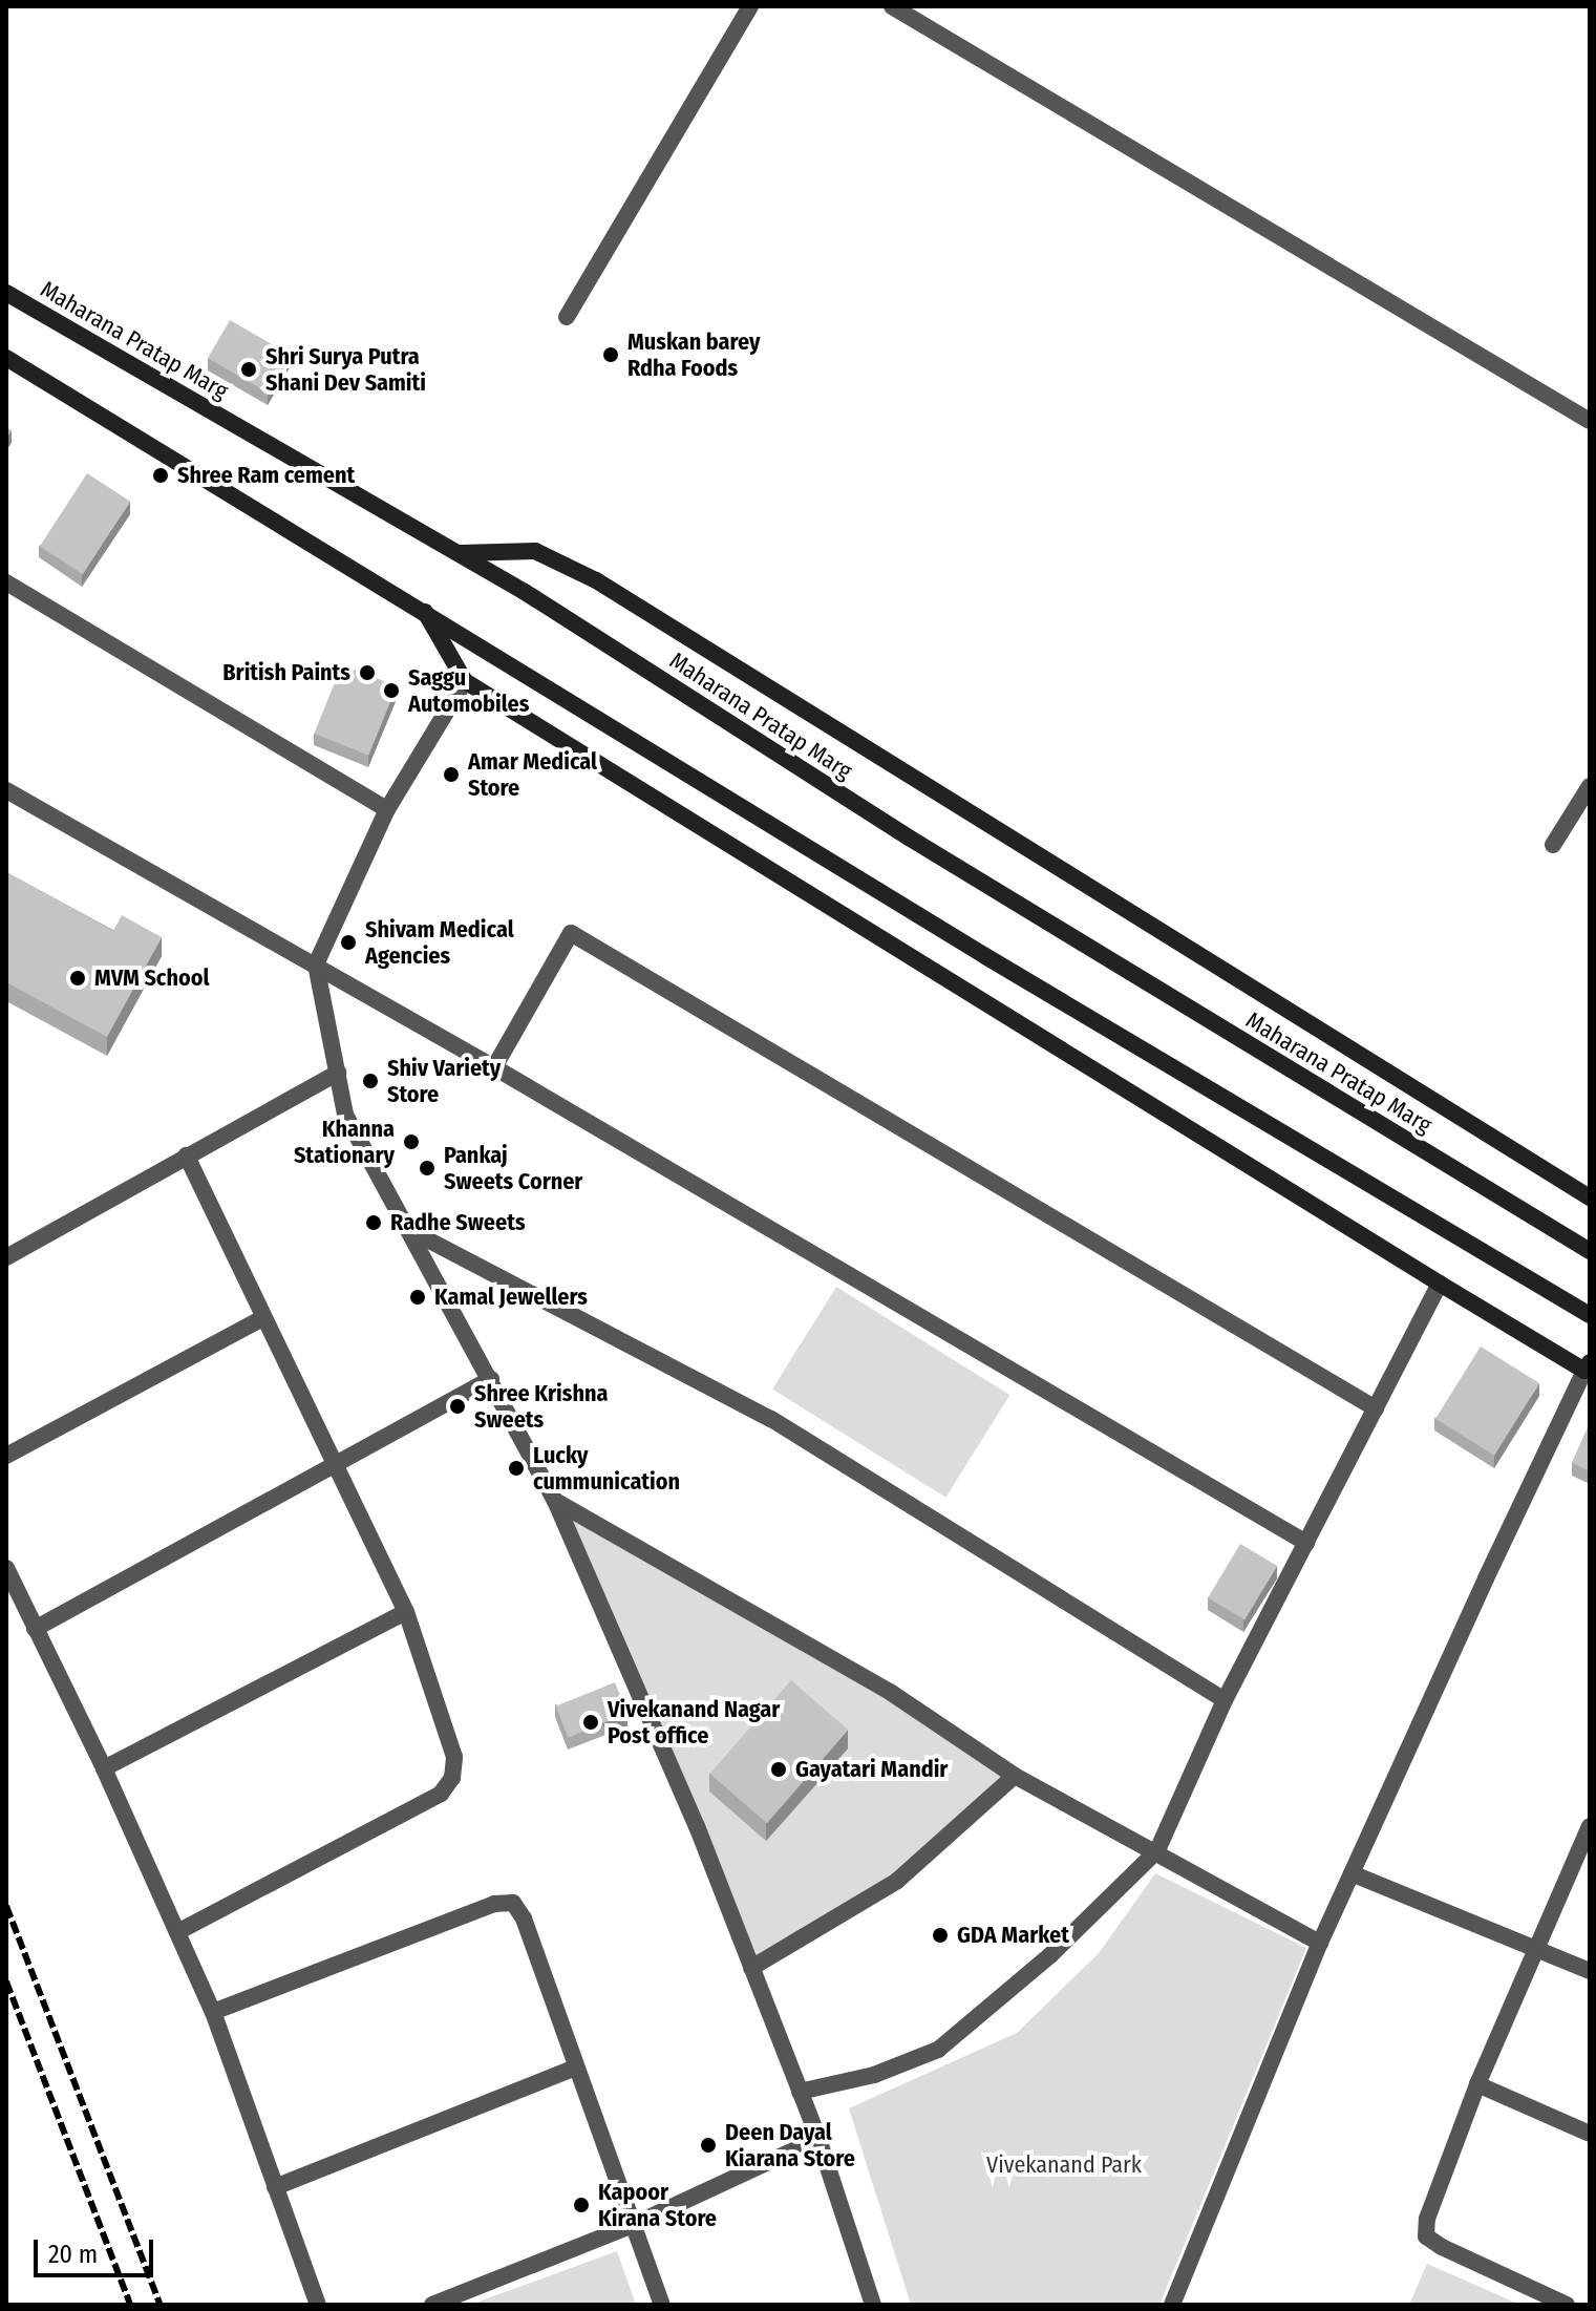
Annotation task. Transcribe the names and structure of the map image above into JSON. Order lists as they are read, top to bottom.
{
  "streets": {
    "main road": ["Maharana Pratap Marg"]
  },
  "parks": ["Vivekanand Park"],
  "places": [
    "Muskan barey Rdha Foods",
    "Shri Surya Putra Shani Dev Samiti",
    "Shree Ram cement",
    "British Paints",
    "Saggu Automobiles",
    "Amar Medical Store",
    "Shivam Medical Agencies",
    "MVM School",
    "Shiv Variety Store",
    "Khanna Stationary",
    "Pankaj Sweets Corner",
    "Radhe Sweets",
    "Kamal Jewellers",
    "Shree Krishna Sweets",
    "Lucky cummunication",
    "Vivekanand Nagar Post office",
    "Gayatari Mandir",
    "GDA Market",
    "Deen Dayal Kiarana Store",
    "Kapoor Kirana Store"
  ],
  "scale_bar": "20 m"
}
